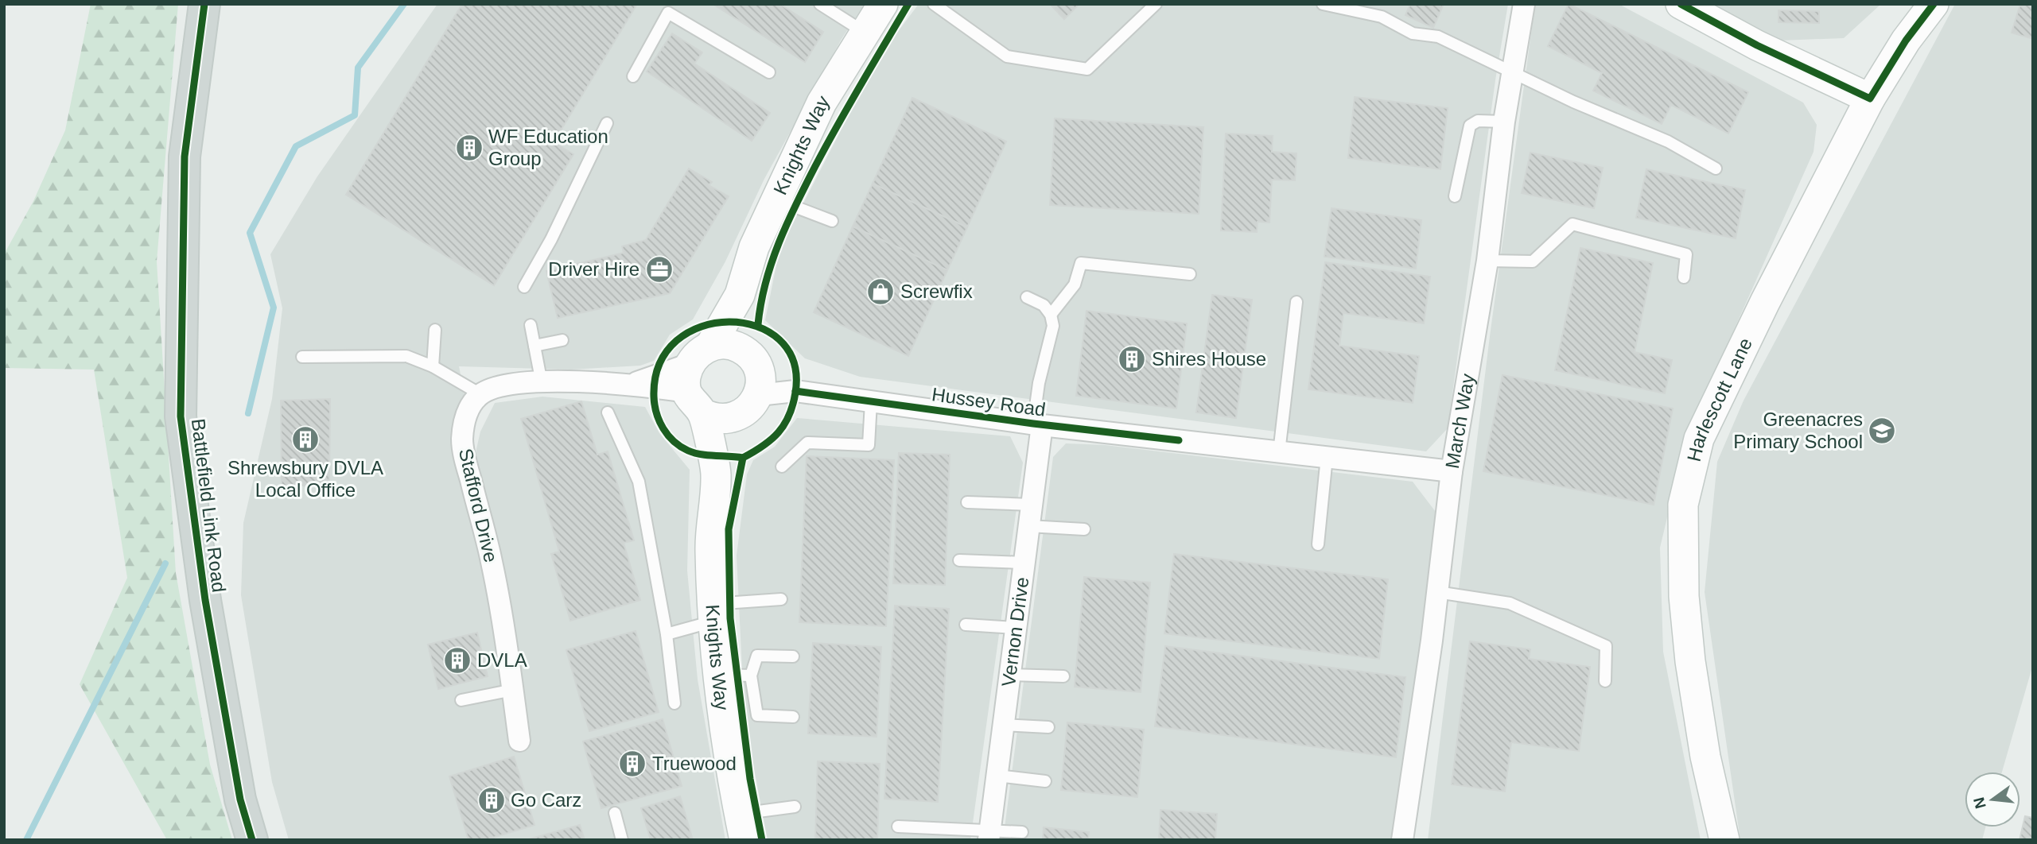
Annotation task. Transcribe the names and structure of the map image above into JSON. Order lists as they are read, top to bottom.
{
  "streets": {
    "main road": ["Battlefield Link Road"],
    "street": [
      "Knights Way",
      "Harlescott Lane",
      "Hussey Road",
      "March Way",
      "Stafford Drive",
      "Vernon Drive"
    ]
  },
  "crossings": [
    ["Knights Way", "Hussey Road"],
    ["Hussey Road", "March Way"],
    ["Hussey Road", "Vernon Drive"]
  ],
  "places": {
    "building": [
      "WF Education Group",
      "Shires House",
      "Shrewsbury DVLA Local Office",
      "DVLA",
      "Truewood",
      "Go Carz"
    ],
    "office": ["Driver Hire"],
    "shop": ["Screwfix"],
    "school or university": ["Greenacres Primary School"]
  },
  "north": "left"
}
